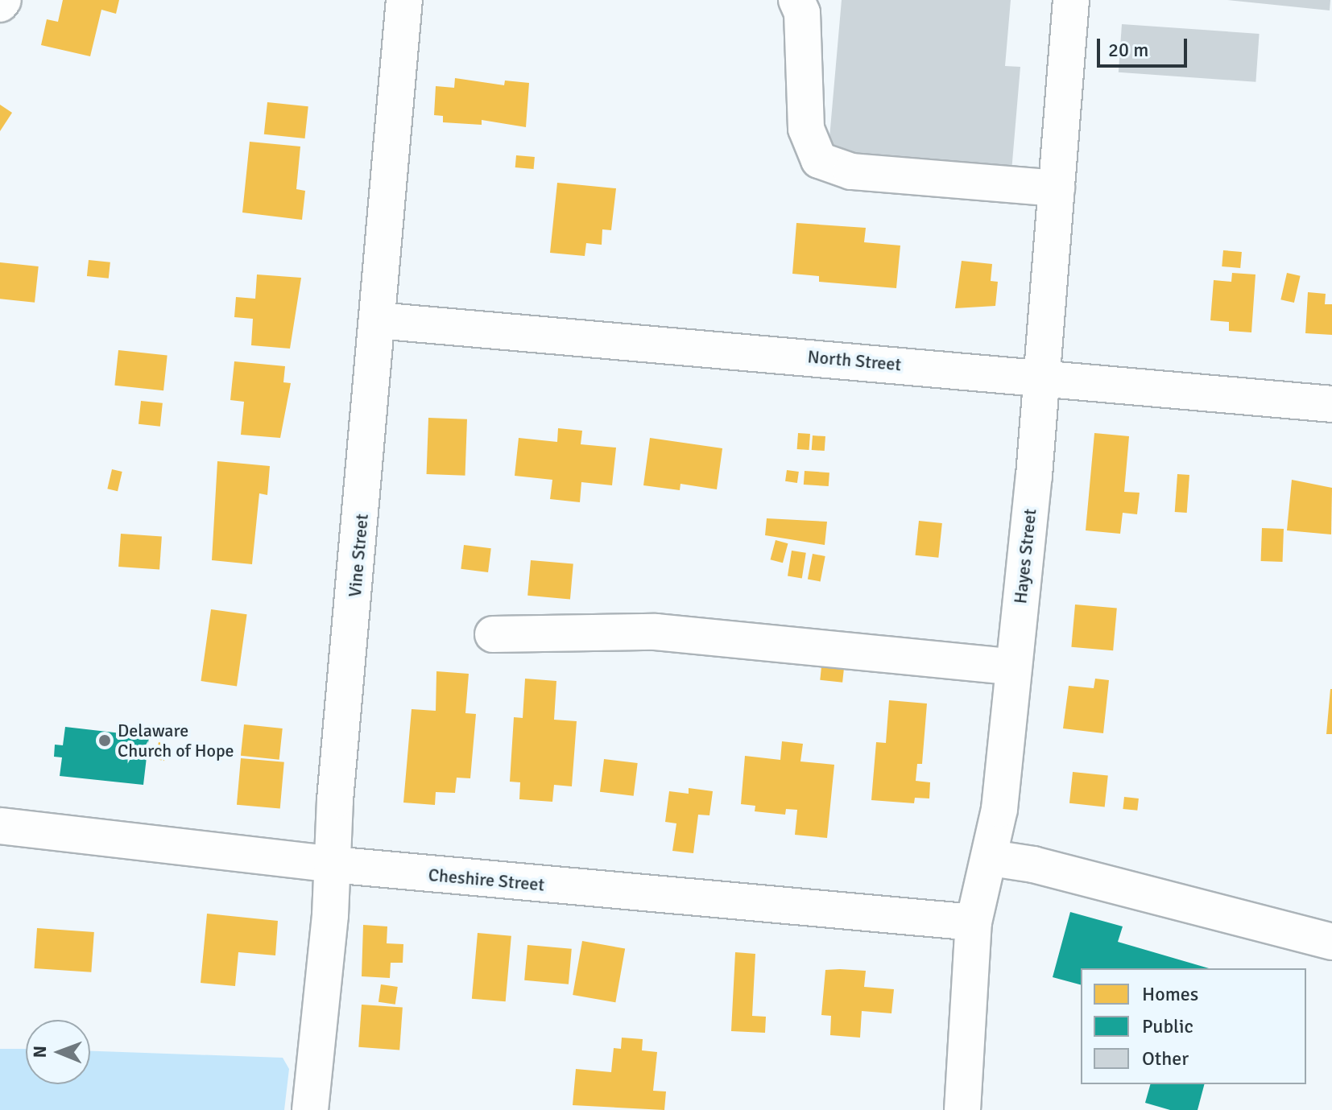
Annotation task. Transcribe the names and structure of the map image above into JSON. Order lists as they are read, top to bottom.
{
  "streets": {
    "street": [
      "North Street",
      "Vine Street",
      "Hayes Street",
      "Cheshire Street"
    ]
  },
  "crossings": [
    ["North Street", "Vine Street"],
    ["North Street", "Hayes Street"],
    ["Vine Street", "Cheshire Street"],
    ["Hayes Street", "Cheshire Street"]
  ],
  "places": ["Delaware Church of Hope"],
  "legend": ["Homes", "Public", "Other"],
  "scale_bar": "20 m",
  "north": "left"
}
